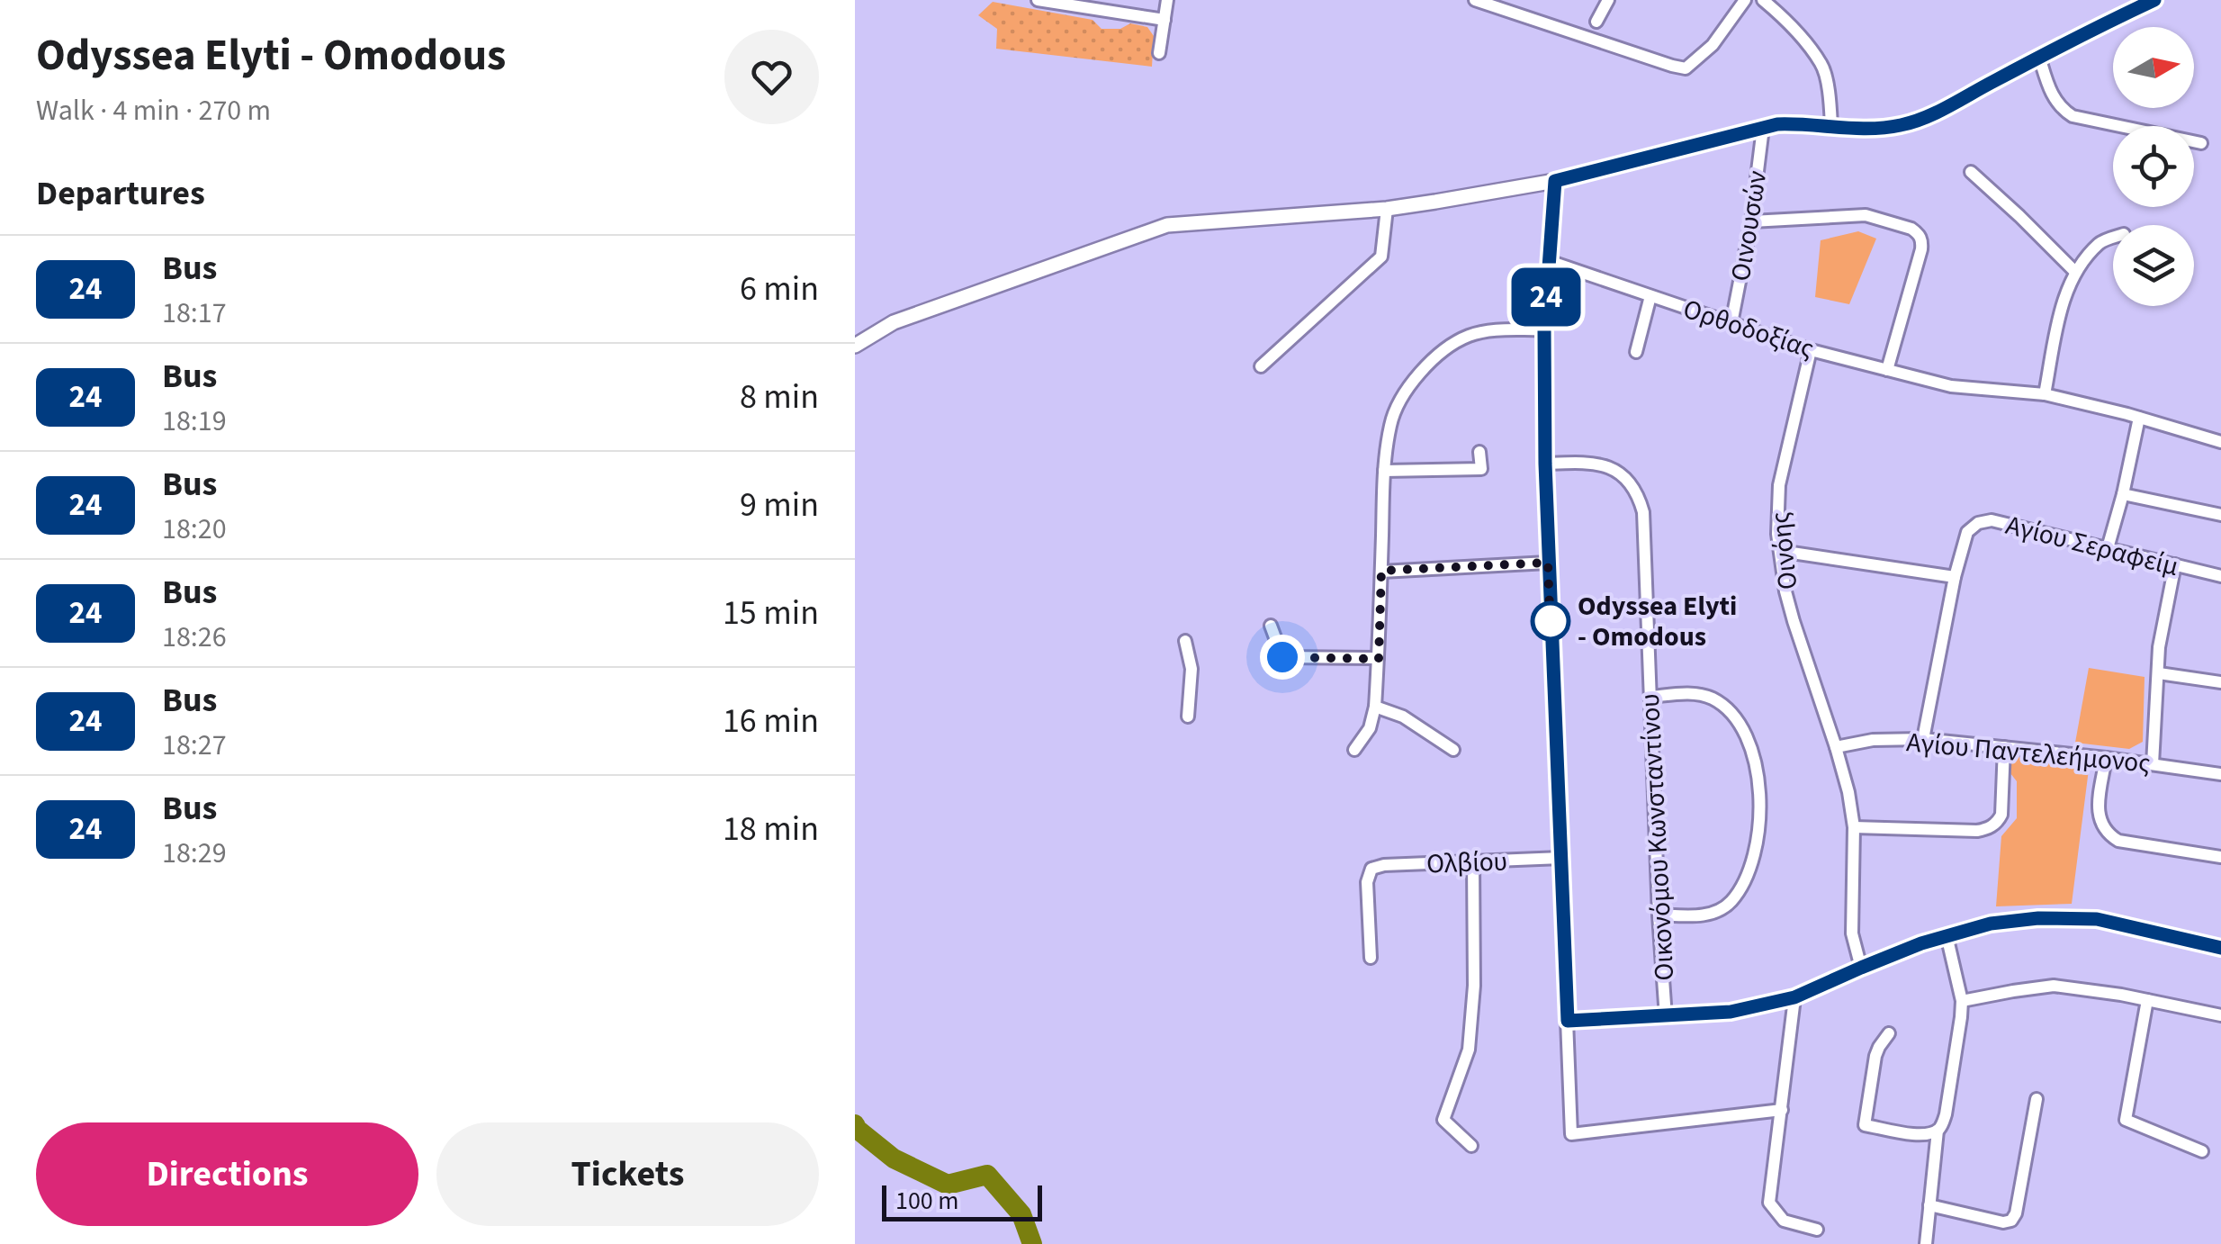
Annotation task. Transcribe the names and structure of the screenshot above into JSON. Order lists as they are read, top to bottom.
{
  "streets": {
    "street": [
      "Οινουσών",
      "Ορθοδοξίας",
      "Αγίου Σεραφείμ",
      "Οινόης",
      "Αγίου Παντελεήμονος",
      "Οικονόμου Κωνσταντίνου",
      "Ολβίου"
    ]
  },
  "crossings": [
    ["Οινουσών", "Ορθοδοξίας"],
    ["Ορθοδοξίας", "Οινόης"],
    ["Οινόης", "Αγίου Παντελεήμονος"]
  ],
  "places": ["Odyssea Elyti - Omodous"],
  "lines": ["bus line 24"],
  "scale_bar": "100 m",
  "north": "right",
  "page": {
    "heading": [
      ["Odyssea Elyti - Omodous", "Walk · 4 min · 270 m"],
      "Departures"
    ],
    "on_map": "24",
    "list": [
      {
        "mark": "24",
        "name": "Bus",
        "note": "18:17",
        "value": "6 min"
      },
      {
        "mark": "24",
        "name": "Bus",
        "note": "18:19",
        "value": "8 min"
      },
      {
        "mark": "24",
        "name": "Bus",
        "note": "18:20",
        "value": "9 min"
      },
      {
        "mark": "24",
        "name": "Bus",
        "note": "18:26",
        "value": "15 min"
      },
      {
        "mark": "24",
        "name": "Bus",
        "note": "18:27",
        "value": "16 min"
      },
      {
        "mark": "24",
        "name": "Bus",
        "note": "18:29",
        "value": "18 min"
      }
    ],
    "buttons": ["Directions", "Tickets"],
    "scale": "100 m"
  }
}
